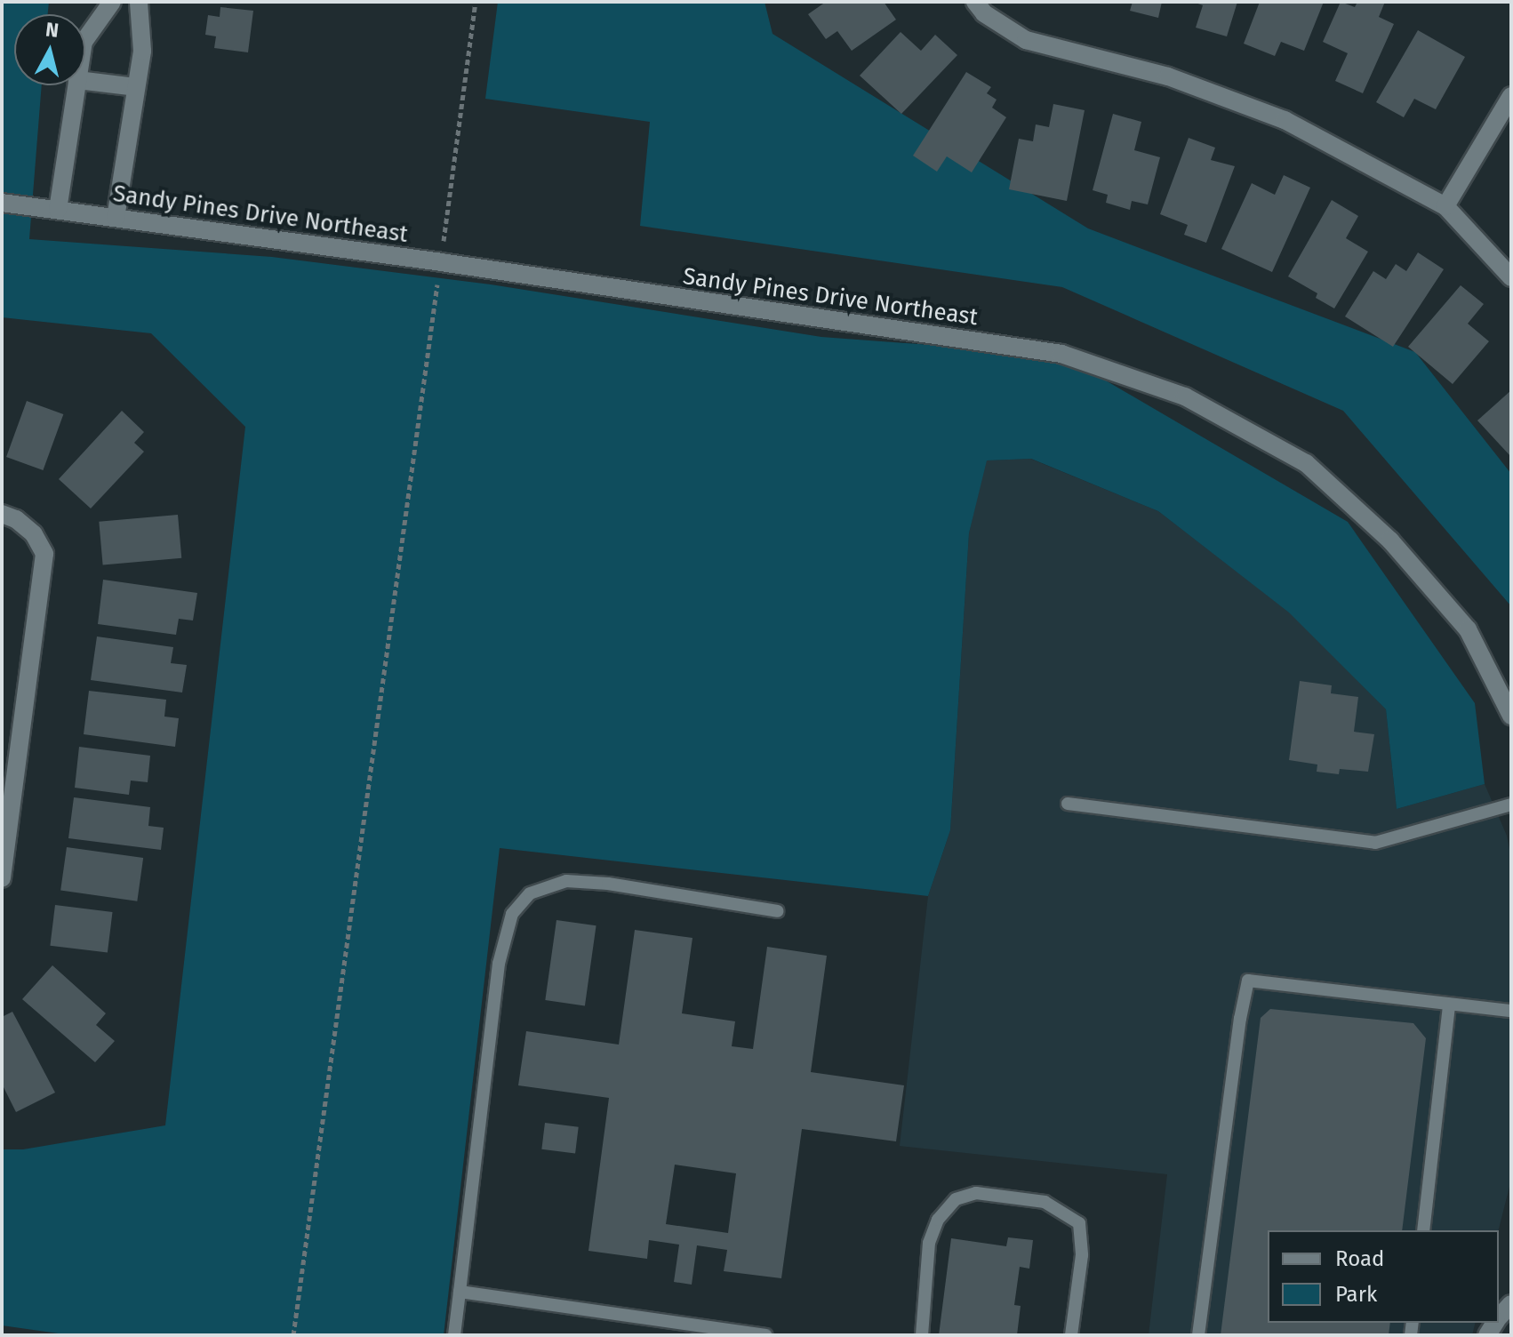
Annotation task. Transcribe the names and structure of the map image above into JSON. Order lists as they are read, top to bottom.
{
  "streets": {
    "street": ["Sandy Pines Drive Northeast"]
  },
  "legend": ["Road", "Park"],
  "north": "top"
}
